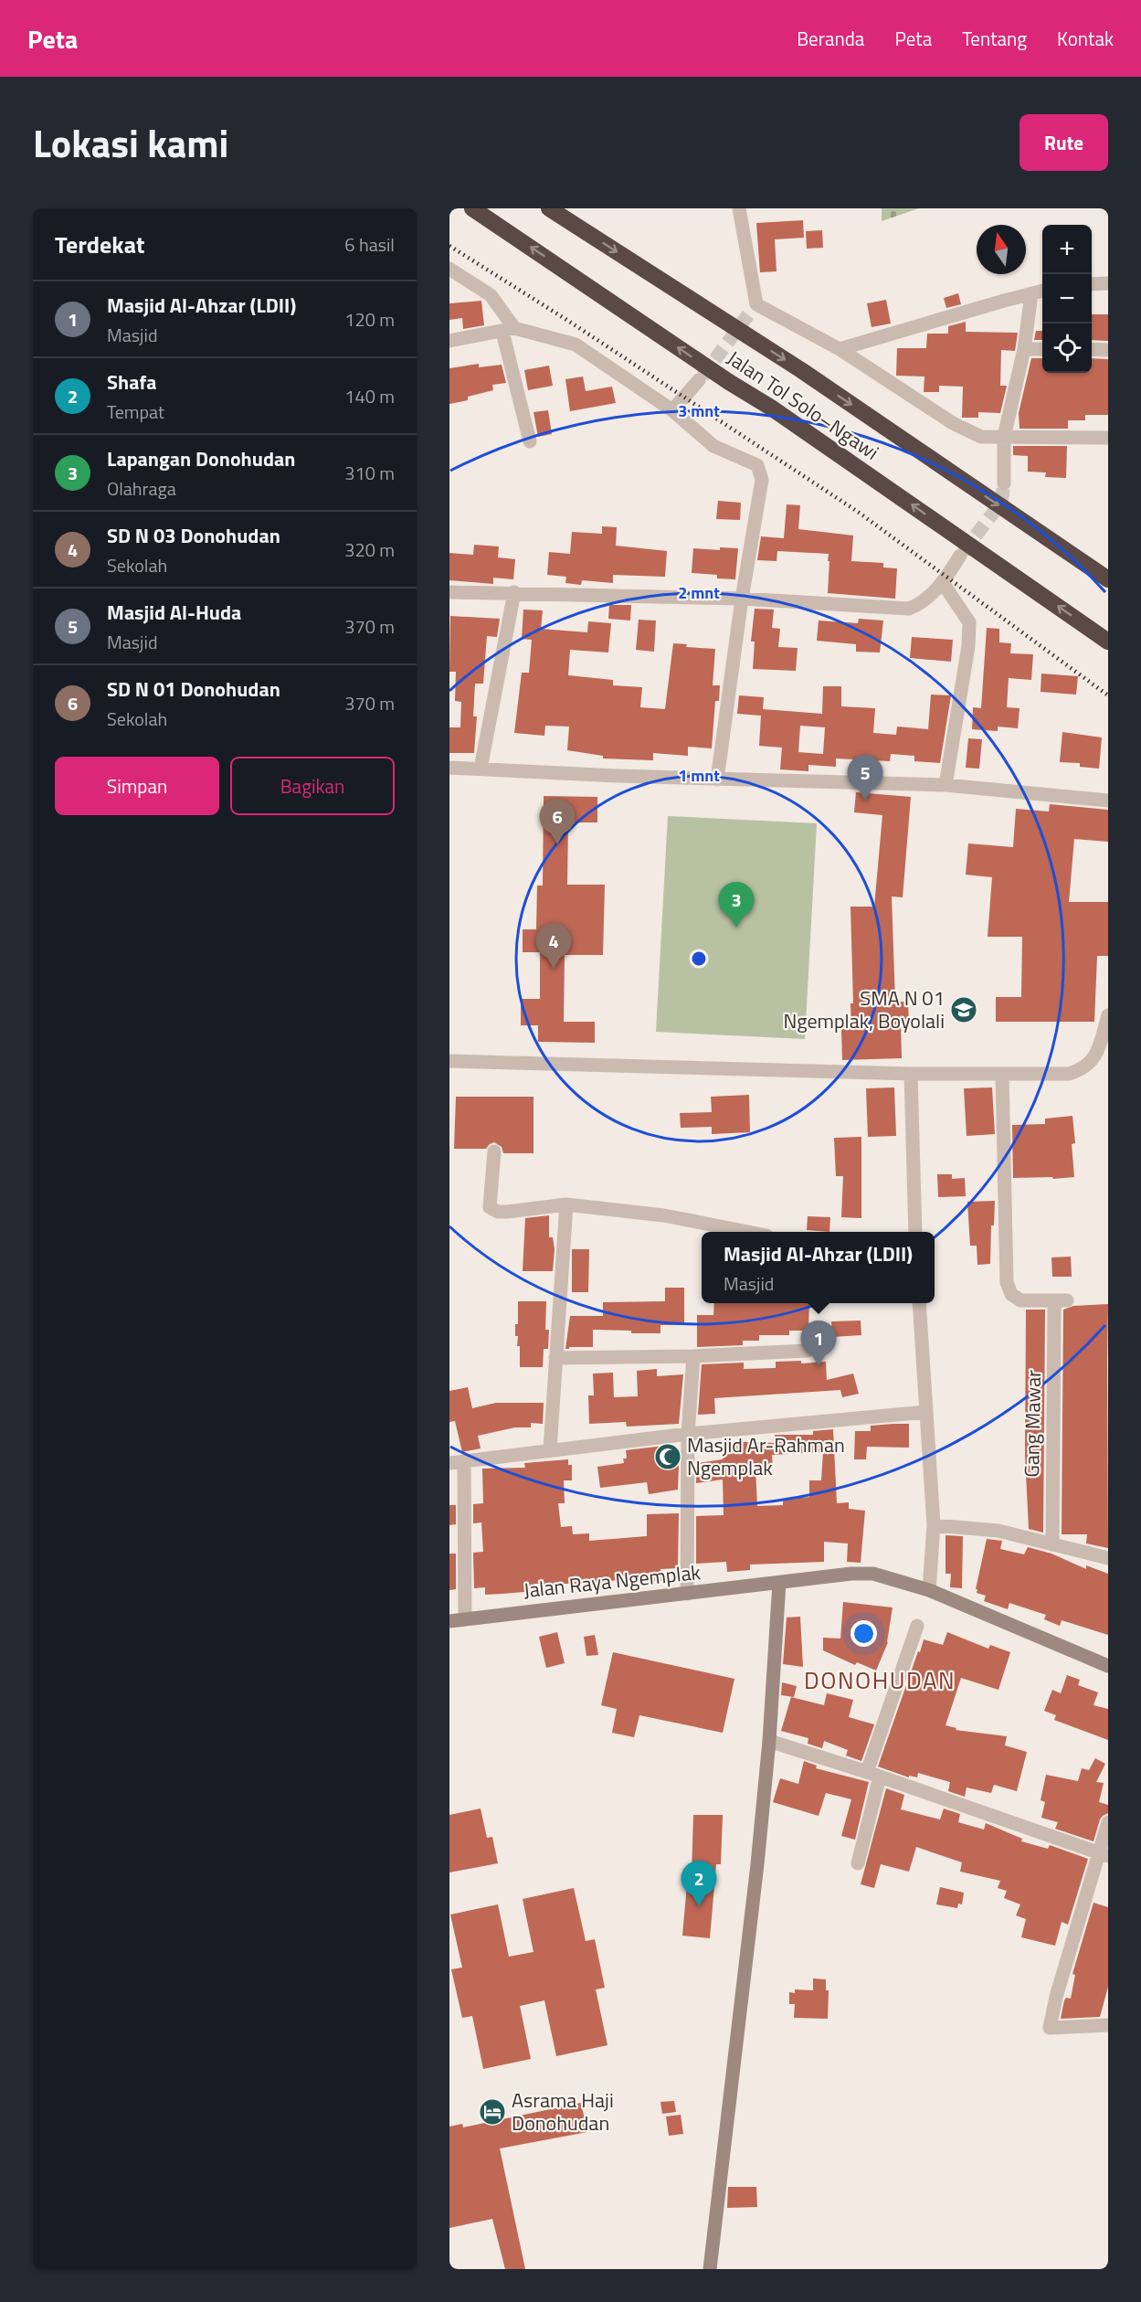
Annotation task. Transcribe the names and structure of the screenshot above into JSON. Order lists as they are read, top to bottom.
{
  "streets": {
    "highway": ["Jalan Tol Solo–Ngawi"],
    "main road": ["Jalan Raya Ngemplak"],
    "street": ["Gang Mawar"]
  },
  "districts": ["DONOHUDAN"],
  "places": {
    "school or university": ["SMA N 01 Ngemplak, Boyolali"],
    "mosque": ["Masjid Ar-Rahman Ngemplak"],
    "hotel": ["Asrama Haji Donohudan"]
  },
  "north": "top",
  "page": {
    "header": "Peta",
    "nav": [
      "Beranda",
      "Peta",
      "Tentang",
      "Kontak"
    ],
    "title": "Lokasi kami",
    "buttons": [
      "Rute",
      ["Simpan", "Bagikan"]
    ],
    "heading": ["Terdekat", "6 hasil"],
    "map_buttons": ["+", "−"],
    "list": [
      {
        "mark": "1",
        "name": "Masjid Al-Ahzar (LDII)",
        "note": "Masjid",
        "value": "120 m"
      },
      {
        "mark": "2",
        "name": "Shafa",
        "note": "Tempat",
        "value": "140 m"
      },
      {
        "mark": "3",
        "name": "Lapangan Donohudan",
        "note": "Olahraga",
        "value": "310 m"
      },
      {
        "mark": "4",
        "name": "SD N 03 Donohudan",
        "note": "Sekolah",
        "value": "320 m"
      },
      {
        "mark": "5",
        "name": "Masjid Al-Huda",
        "note": "Masjid",
        "value": "370 m"
      },
      {
        "mark": "6",
        "name": "SD N 01 Donohudan",
        "note": "Sekolah",
        "value": "370 m"
      }
    ],
    "pins": [
      "5",
      "6",
      "3",
      "4",
      "1",
      "2"
    ],
    "popup": ["Masjid Al-Ahzar (LDII)", "Masjid"]
  },
  "rings": ["3 mnt", "2 mnt", "1 mnt"]
}
